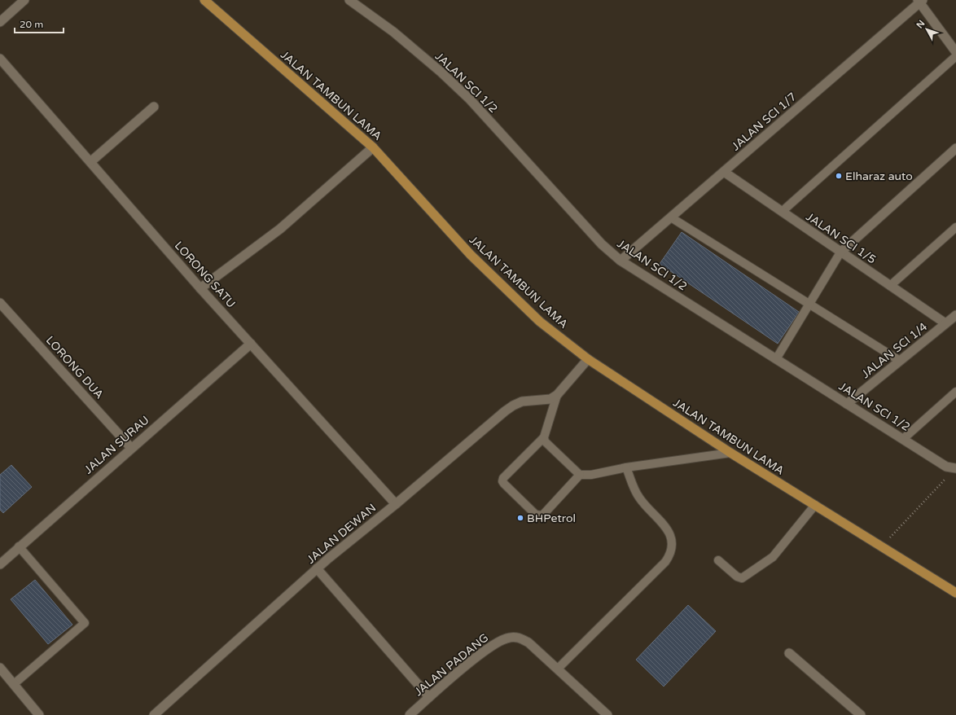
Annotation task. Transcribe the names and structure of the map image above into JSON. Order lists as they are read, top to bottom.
{
  "streets": {
    "main road": ["JALAN TAMBUN LAMA"],
    "street": [
      "JALAN SCI 1/2",
      "JALAN SCI 1/7",
      "JALAN SCI 1/5",
      "LORONG SATU",
      "JALAN SCI 1/4",
      "LORONG DUA",
      "JALAN SURAU",
      "JALAN DEWAN",
      "JALAN PADANG"
    ]
  },
  "crossings": [
    ["JALAN SCI 1/2", "JALAN SCI 1/7"],
    ["JALAN SCI 1/2", "JALAN SCI 1/4"],
    ["JALAN SCI 1/7", "JALAN SCI 1/5"],
    ["JALAN SCI 1/5", "JALAN SCI 1/4"],
    ["LORONG SATU", "JALAN SURAU"],
    ["LORONG SATU", "JALAN DEWAN"],
    ["LORONG DUA", "JALAN SURAU"]
  ],
  "places": ["Elharaz auto", "BHPetrol"],
  "scale_bar": "20 m",
  "north": "top left"
}
